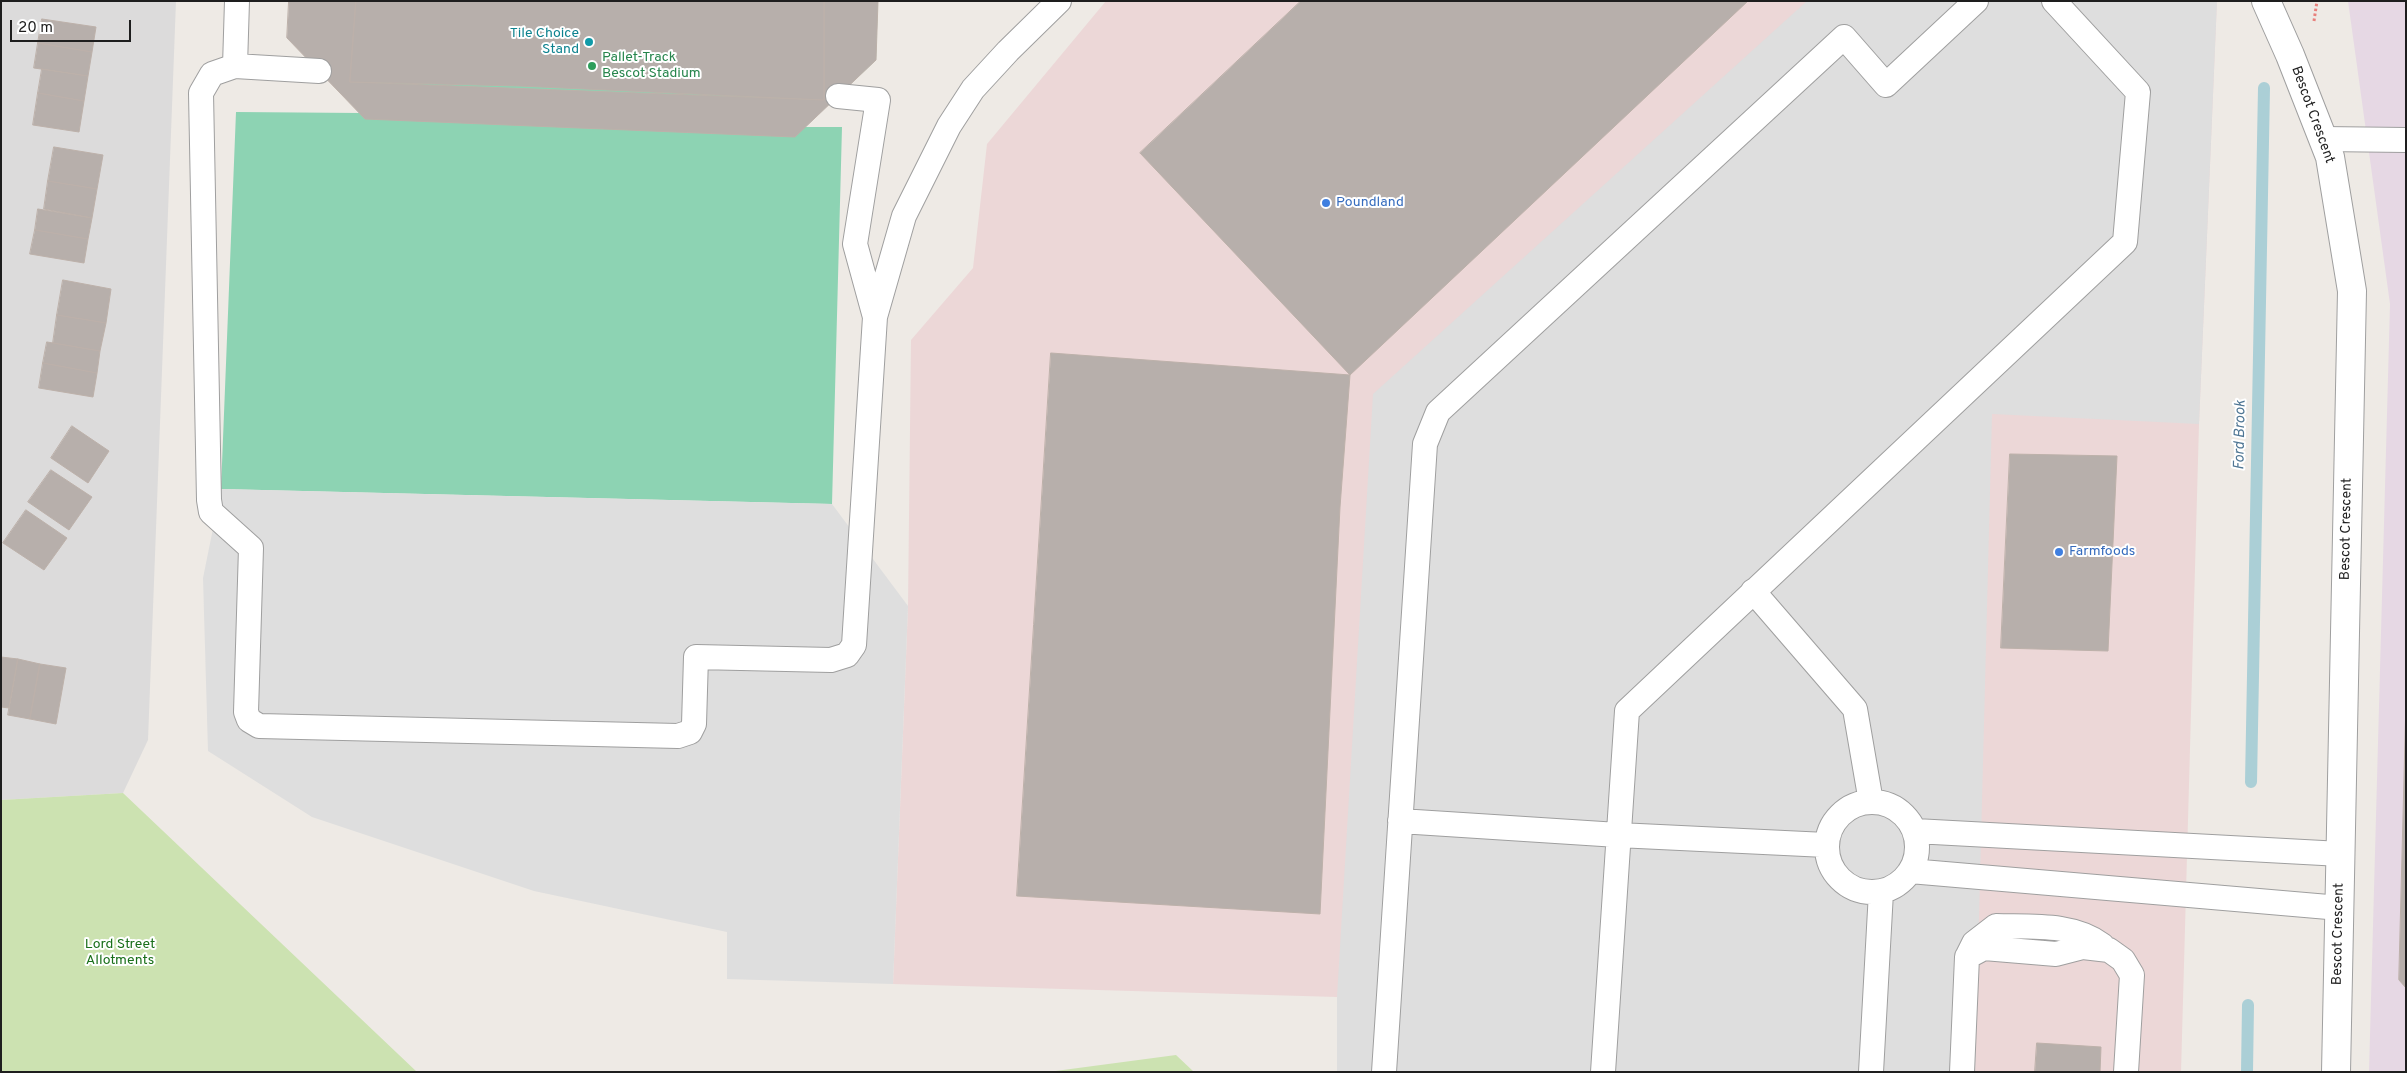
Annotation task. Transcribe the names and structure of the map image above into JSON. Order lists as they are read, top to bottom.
{
  "streets": {
    "street": ["Bescot Crescent"]
  },
  "water": ["Ford Brook"],
  "parks": ["Lord Street Allotments"],
  "places": [
    "Tile Choice Stand",
    "Pallet-Track Bescot Stadium",
    "Poundland",
    "Farmfoods"
  ],
  "scale_bar": "20 m"
}
